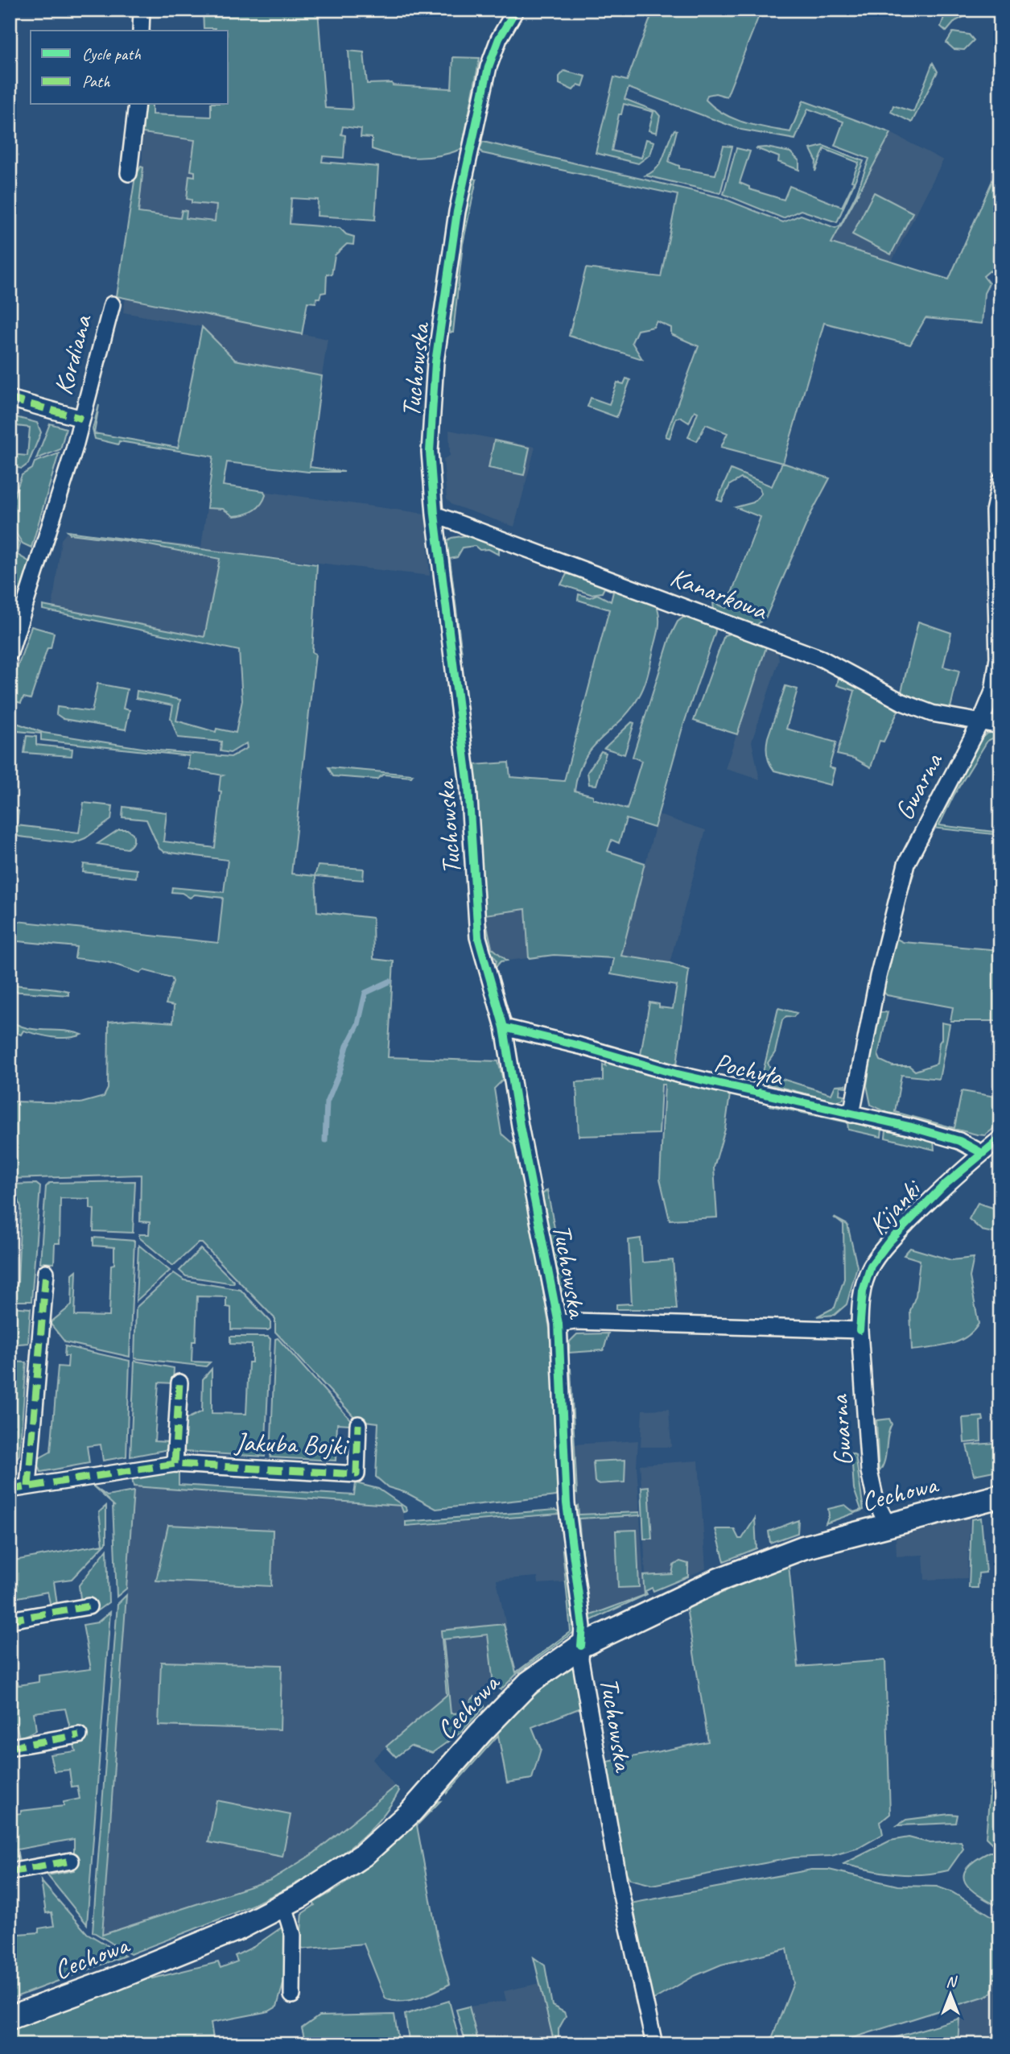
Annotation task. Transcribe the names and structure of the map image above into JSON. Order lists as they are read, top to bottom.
{
  "streets": {
    "street": [
      "Kordiana",
      "Tuchowska",
      "Kanarkowa",
      "Gwarna",
      "Pochyła",
      "Kijanki",
      "Jakuba Bojki",
      "Cechowa"
    ]
  },
  "crossings": [
    ["Tuchowska", "Kanarkowa"],
    ["Tuchowska", "Pochyła"],
    ["Tuchowska", "Cechowa"],
    ["Kanarkowa", "Gwarna"],
    ["Gwarna", "Pochyła"],
    ["Gwarna", "Kijanki"],
    ["Gwarna", "Cechowa"],
    ["Pochyła", "Kijanki"]
  ],
  "legend": ["Cycle path", "Path"],
  "north": "top"
}
